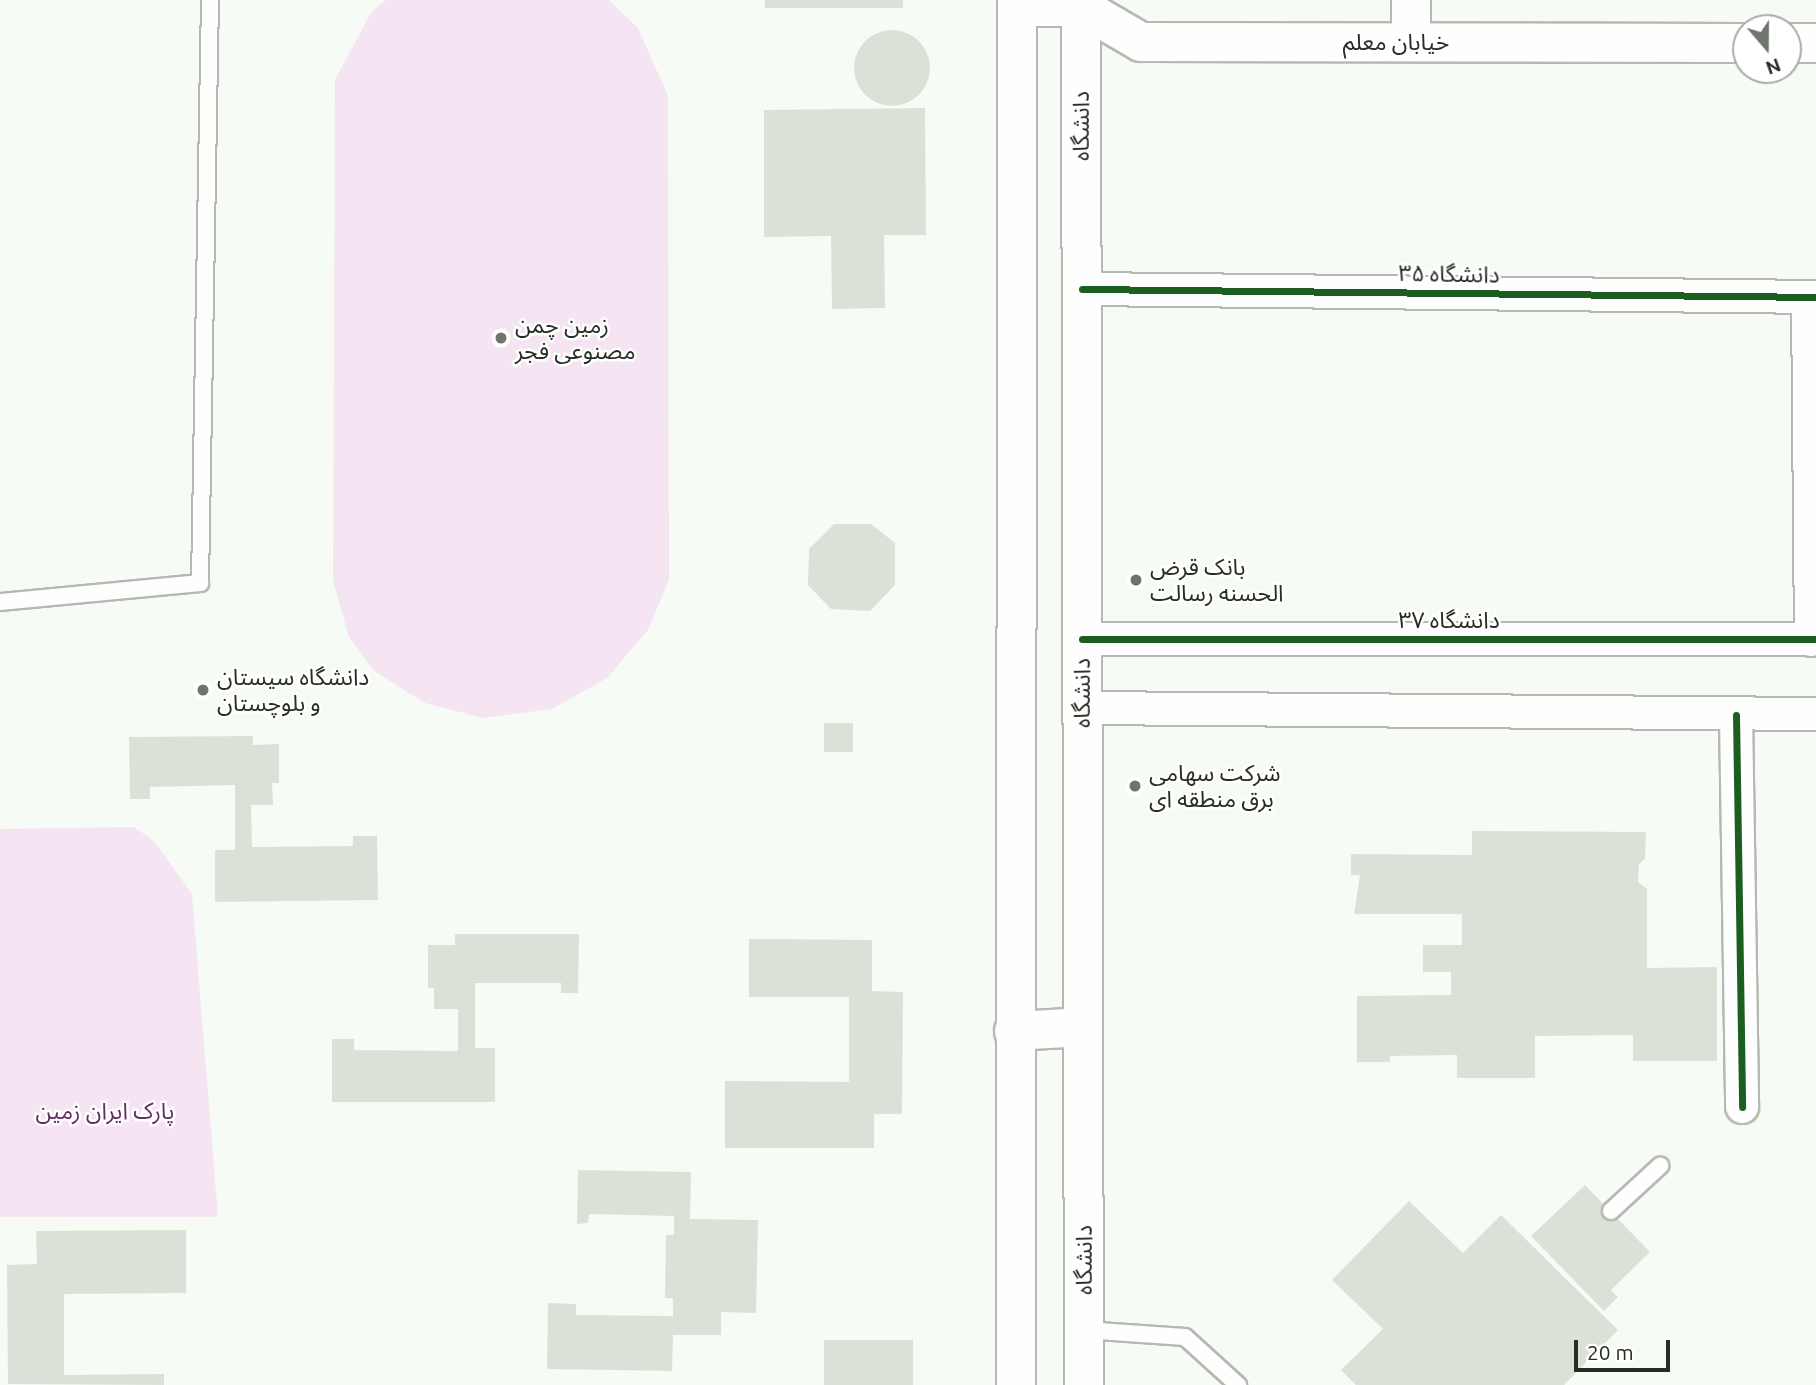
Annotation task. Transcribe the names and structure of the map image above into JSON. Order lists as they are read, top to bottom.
{
  "streets": {
    "main road": ["خیابان معلم", "دانشگاه"],
    "street": ["دانشگاه ۳۵", "دانشگاه ۳۷"]
  },
  "crossings": [
    ["خیابان معلم", "دانشگاه"],
    ["دانشگاه", "دانشگاه ۳۵"],
    ["دانشگاه", "دانشگاه ۳۷"]
  ],
  "parks": ["پارک ایران زمین"],
  "places": [
    "زمین چمن مصنوعی فجر",
    "بانک قرض الحسنه رسالت",
    "دانشگاه سیستان و بلوچستان",
    "شرکت سهامی برق منطقه ای"
  ],
  "scale_bar": "20 m",
  "north": "bottom"
}
